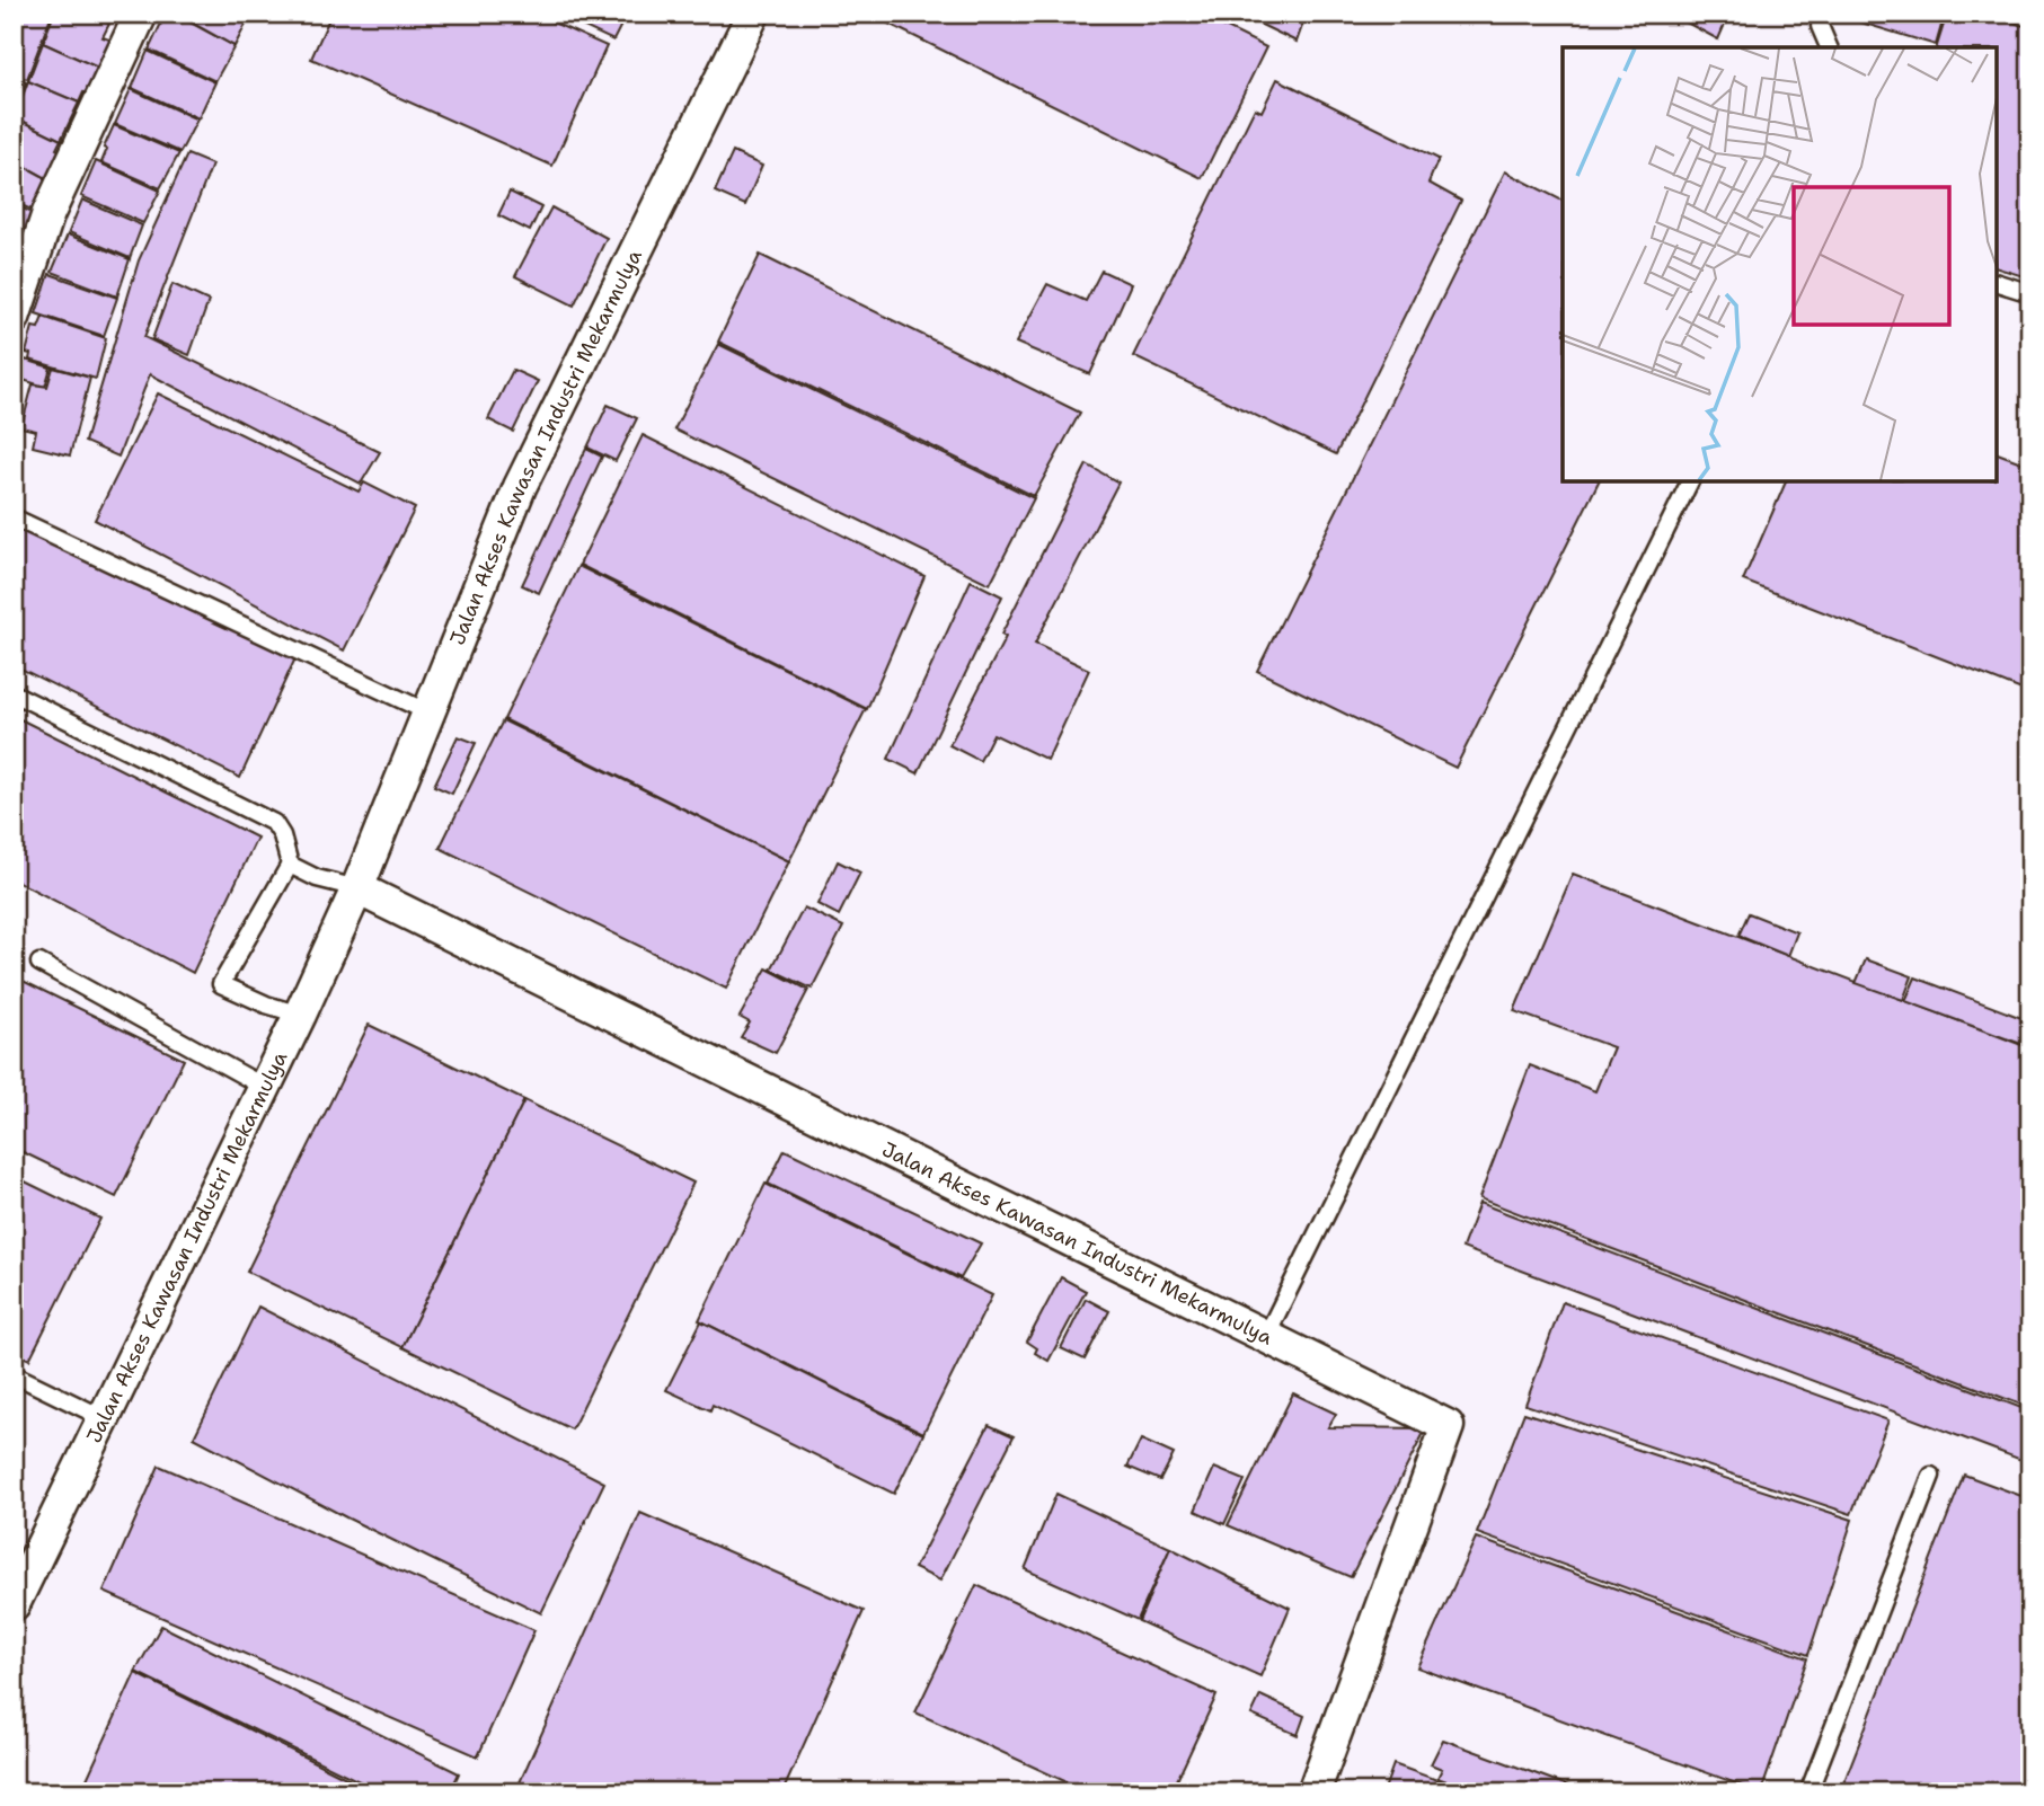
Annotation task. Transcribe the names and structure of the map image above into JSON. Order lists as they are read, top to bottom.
{
  "streets": {
    "street": ["Jalan Akses Kawasan Industri Mekarmulya"]
  }
}
